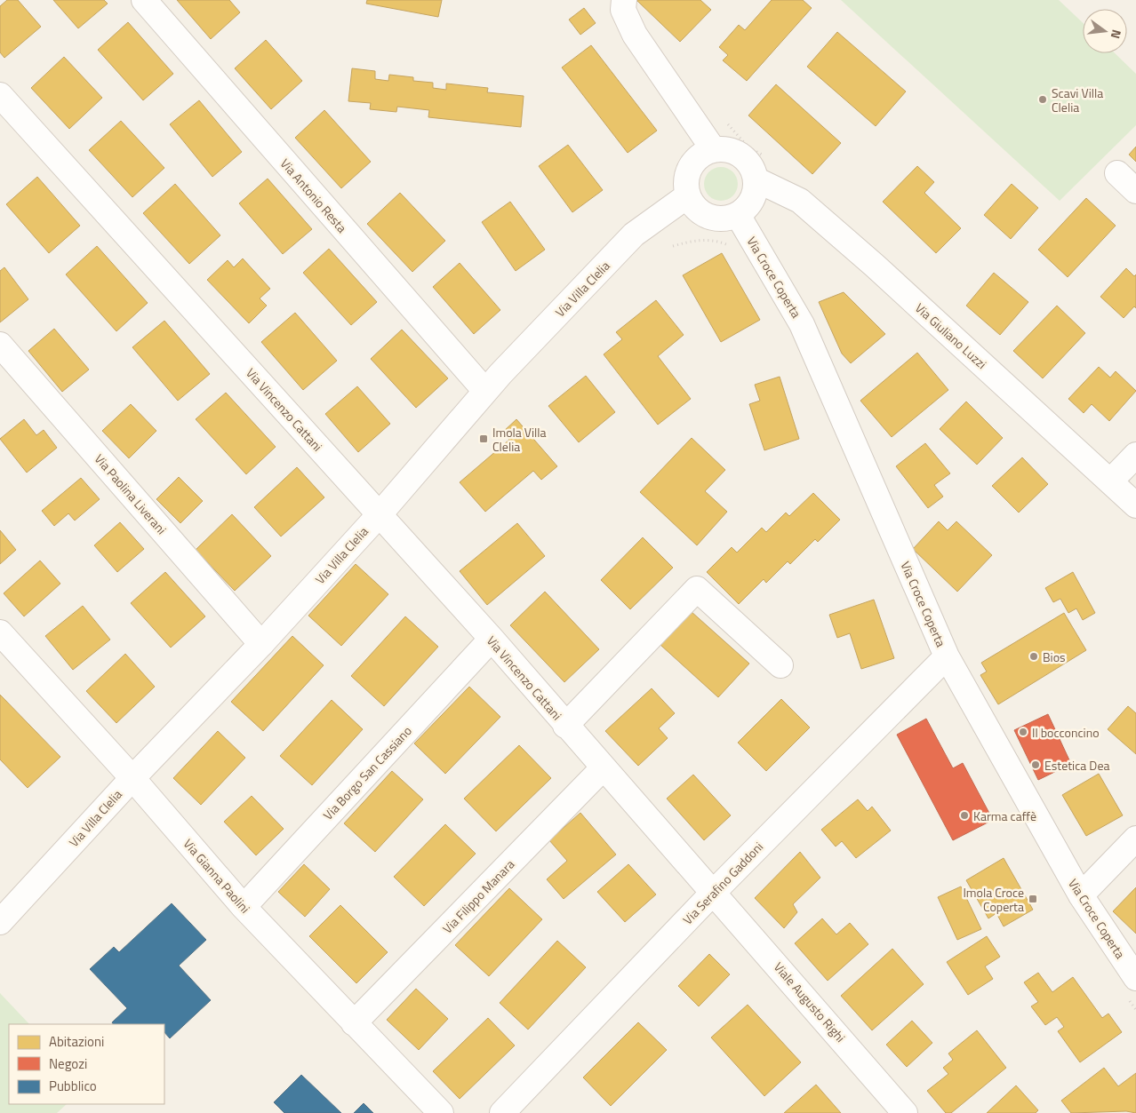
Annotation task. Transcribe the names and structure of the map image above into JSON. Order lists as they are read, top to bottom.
{
  "streets": {
    "street": [
      "Via Antonio Resta",
      "Via Croce Coperta",
      "Via Villa Clelia",
      "Via Giuliano Luzzi",
      "Via Vincenzo Cattani",
      "Via Paolina Liverani",
      "Via Borgo San Cassiano",
      "Via Gianna Paolini",
      "Via Serafino Gaddoni",
      "Via Filippo Manara",
      "Viale Augusto Righi"
    ]
  },
  "crossings": [
    ["Via Antonio Resta", "Via Villa Clelia"],
    ["Via Croce Coperta", "Via Villa Clelia"],
    ["Via Croce Coperta", "Via Giuliano Luzzi"],
    ["Via Croce Coperta", "Via Serafino Gaddoni"],
    ["Via Villa Clelia", "Via Giuliano Luzzi"],
    ["Via Villa Clelia", "Via Vincenzo Cattani"],
    ["Via Villa Clelia", "Via Paolina Liverani"],
    ["Via Villa Clelia", "Via Gianna Paolini"],
    ["Via Vincenzo Cattani", "Via Borgo San Cassiano"],
    ["Via Vincenzo Cattani", "Via Serafino Gaddoni"],
    ["Via Vincenzo Cattani", "Via Filippo Manara"],
    ["Via Vincenzo Cattani", "Viale Augusto Righi"],
    ["Via Borgo San Cassiano", "Via Gianna Paolini"],
    ["Via Gianna Paolini", "Via Filippo Manara"],
    ["Via Serafino Gaddoni", "Viale Augusto Righi"]
  ],
  "places": {
    "other": [
      "Scavi Villa Clelia",
      "Bios",
      "Il bocconcino",
      "Estetica Dea",
      "Karma caffè"
    ],
    "transit": ["Imola Villa Clelia", "Imola Croce Coperta"]
  },
  "legend": ["Abitazioni", "Negozi", "Pubblico"],
  "north": "right"
}
